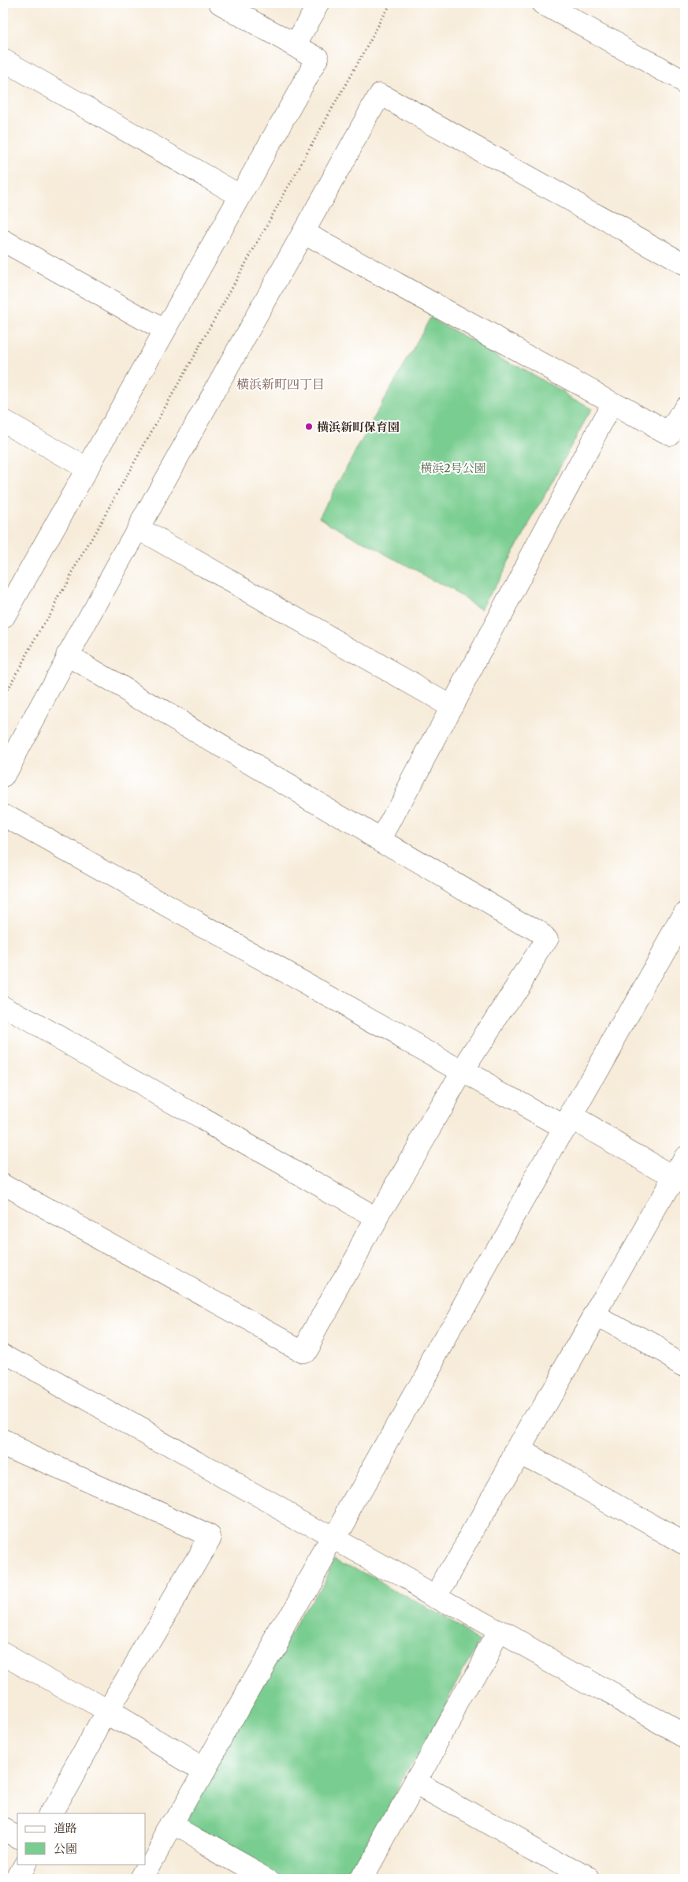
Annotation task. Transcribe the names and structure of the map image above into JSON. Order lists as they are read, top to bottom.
{
  "districts": ["横浜新町四丁目"],
  "parks": ["横浜2号公園"],
  "places": ["横浜新町保育園"],
  "legend": ["道路", "公園"]
}
